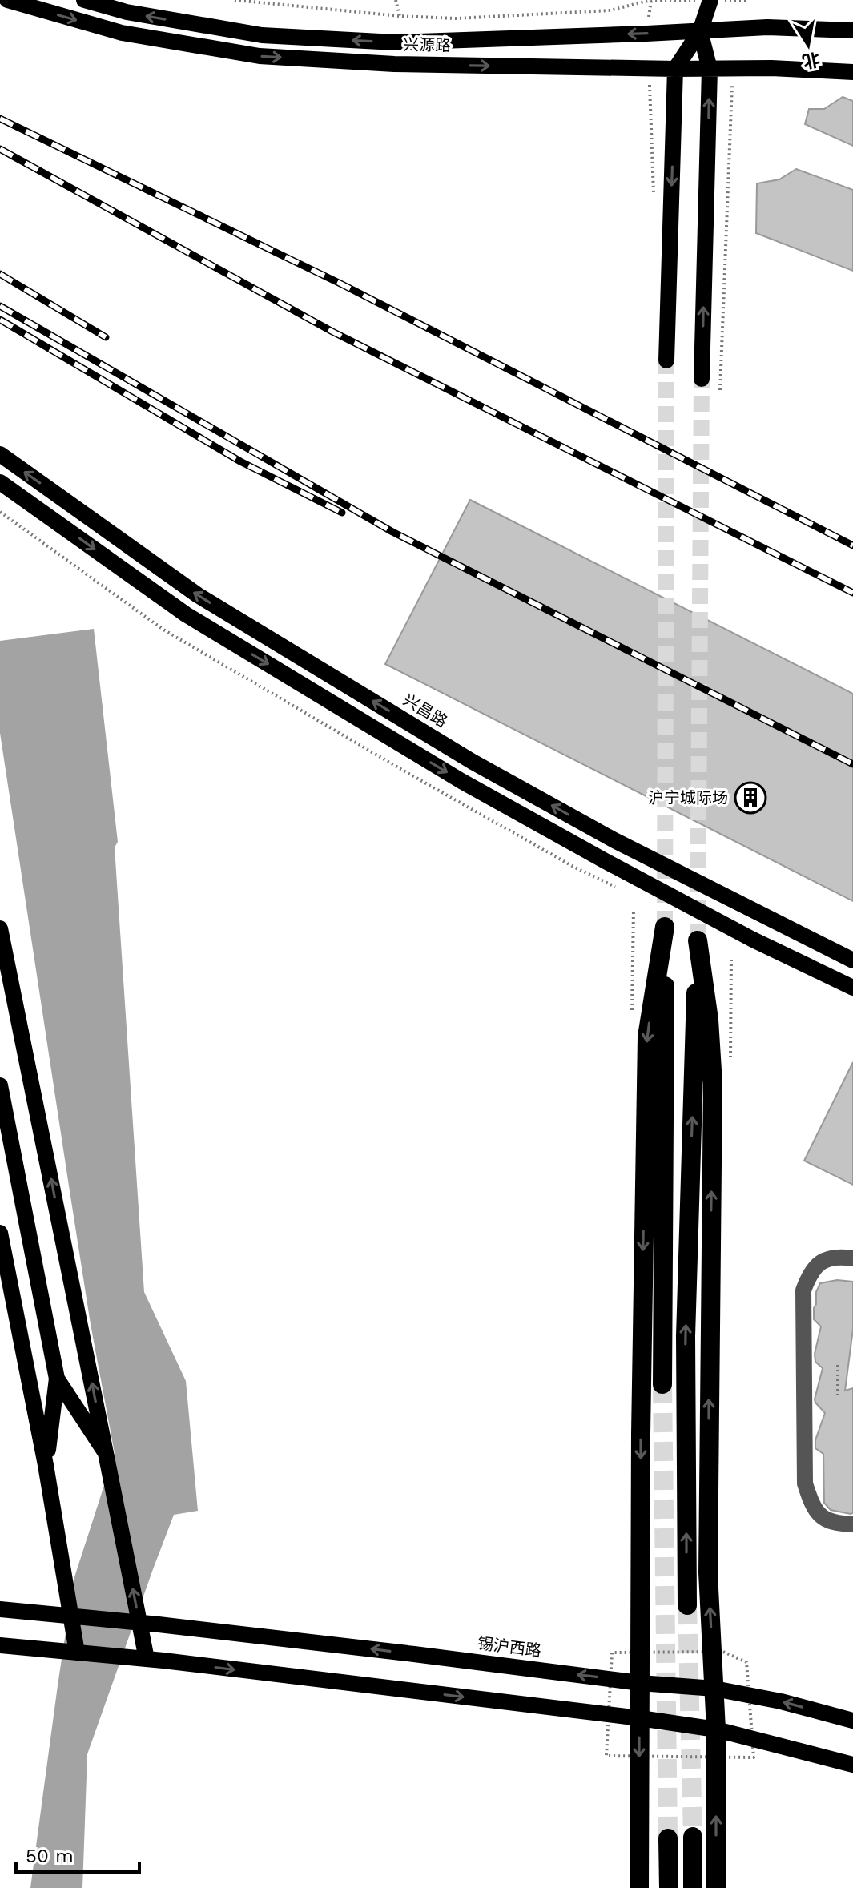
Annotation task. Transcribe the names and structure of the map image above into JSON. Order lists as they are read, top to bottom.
{
  "streets": {
    "main road": ["兴源路", "兴昌路", "锡沪西路"]
  },
  "places": {
    "building": ["沪宁城际场"]
  },
  "scale_bar": "50 m",
  "north": "bottom"
}
